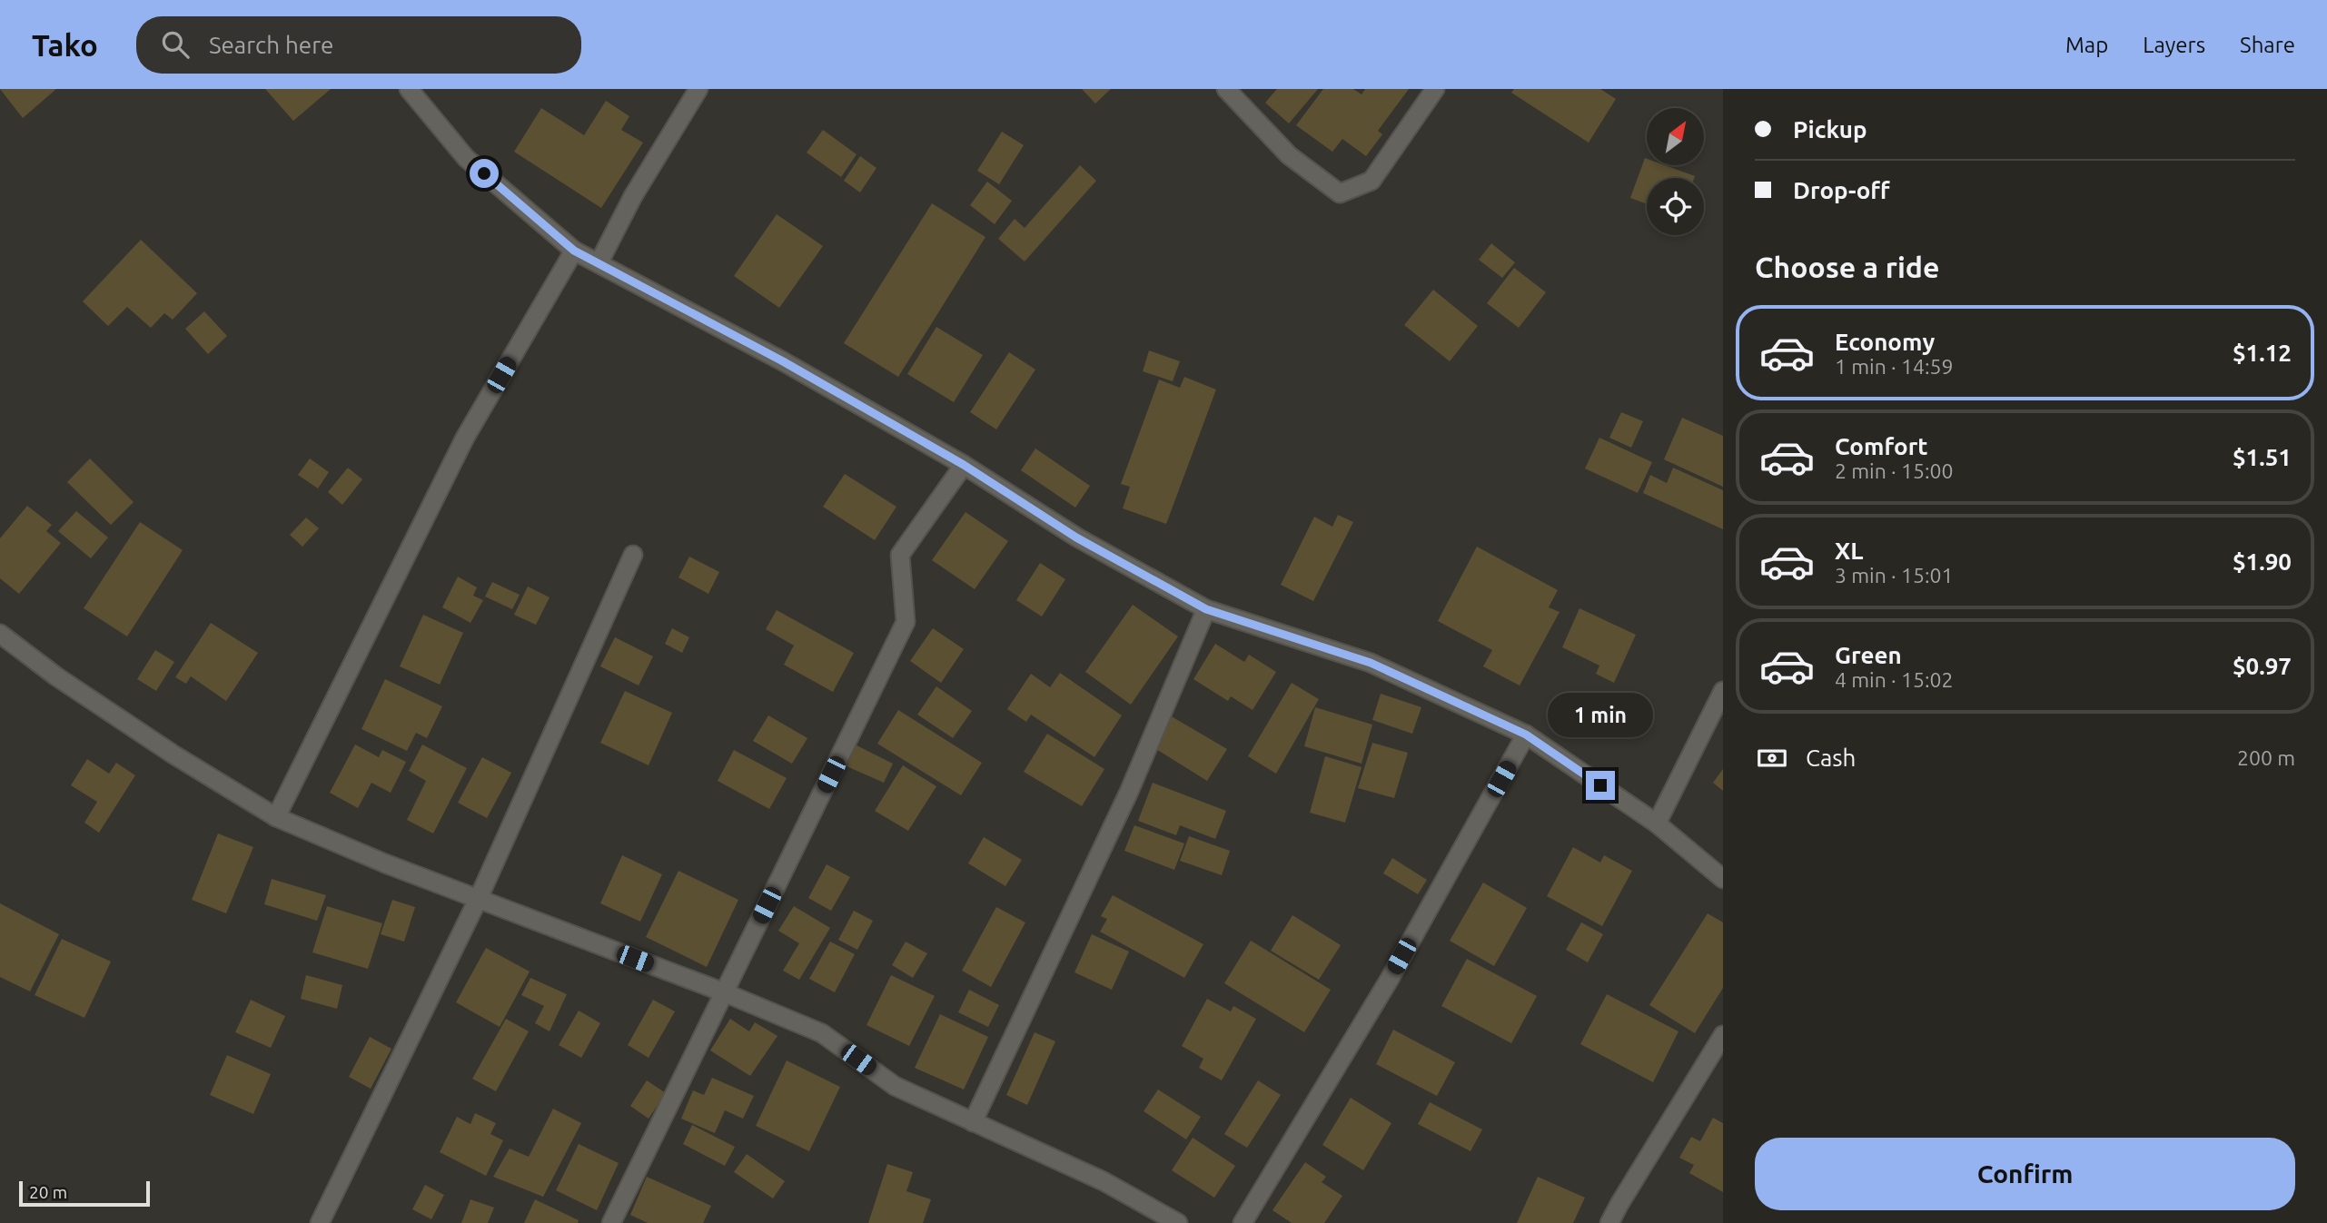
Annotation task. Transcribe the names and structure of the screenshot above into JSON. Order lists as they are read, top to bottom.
{
  "scale_bar": "20 m",
  "north": "top right",
  "page": {
    "header": "Tako",
    "search": "Search here",
    "nav": ["Map", "Layers", "Share"],
    "banner": ["Pickup", "Drop-off"],
    "heading": "Choose a ride",
    "list": [
      {
        "name": "Economy",
        "note": "1 min · 14:59",
        "value": "$1.12"
      },
      {
        "name": "Comfort",
        "note": "2 min · 15:00",
        "value": "$1.51"
      },
      {
        "name": "XL",
        "note": "3 min · 15:01",
        "value": "$1.90"
      },
      {
        "name": "Green",
        "note": "4 min · 15:02",
        "value": "$0.97"
      }
    ],
    "bubble": "1 min",
    "pay": ["Cash", "200 m"],
    "buttons": "Confirm",
    "scale": "20 m"
  }
}
